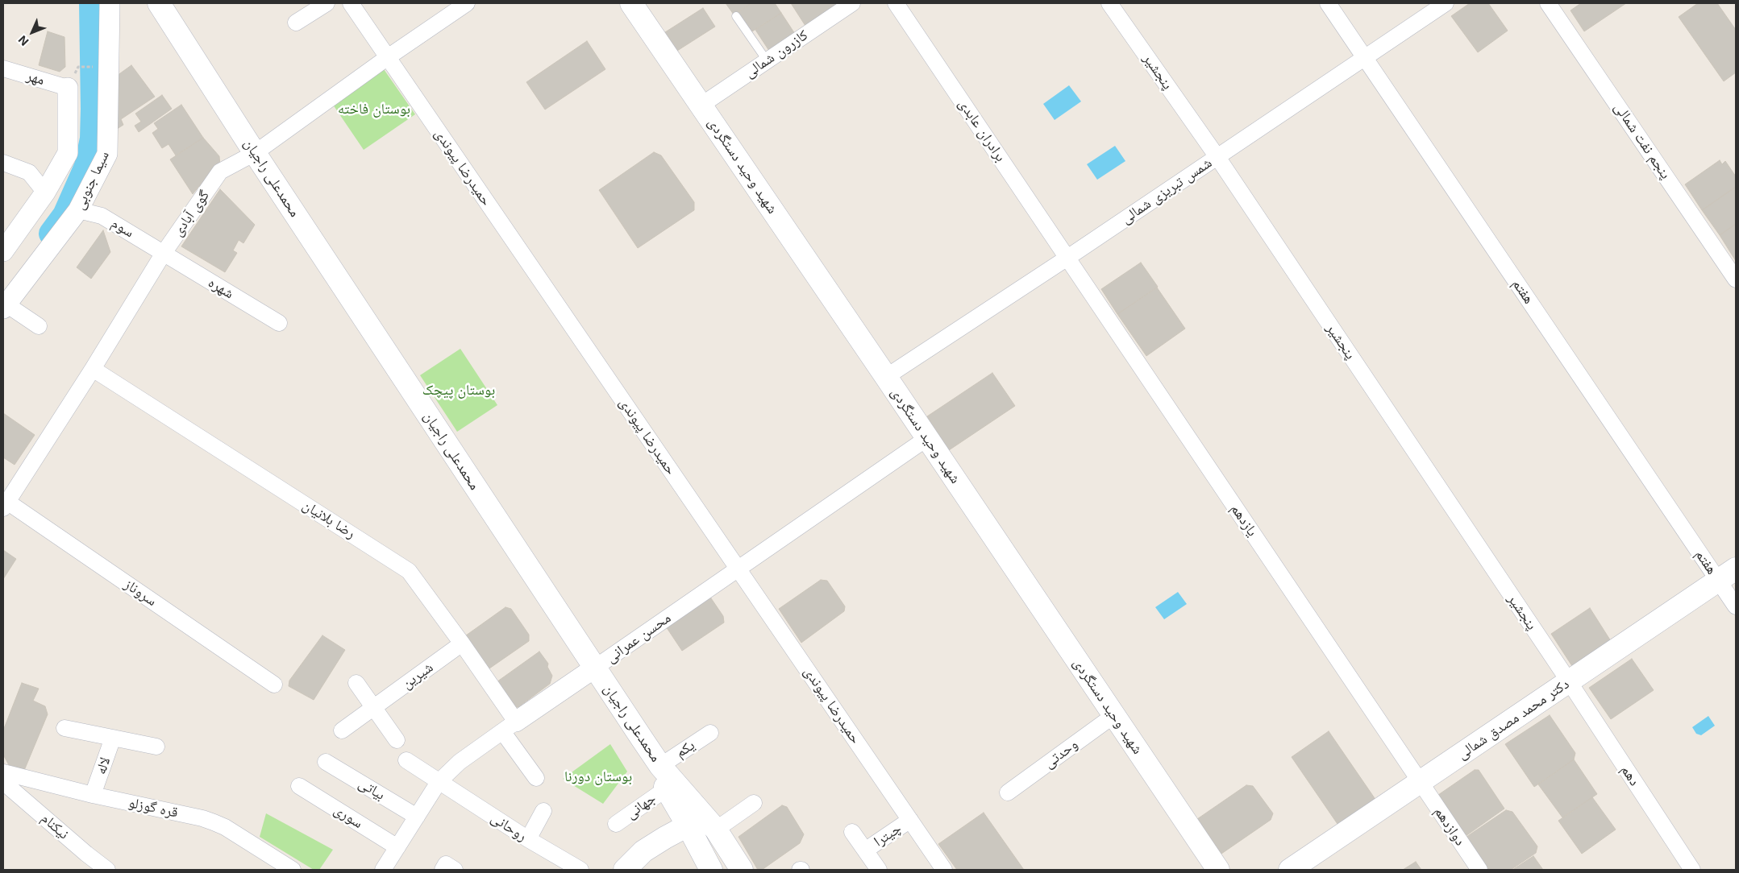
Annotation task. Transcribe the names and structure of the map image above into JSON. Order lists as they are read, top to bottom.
{
  "streets": {
    "main road": ["شهید وحید دستگردی", "محمدعلی راجیان", "دکتر محمد مصدق شمالی"],
    "street": [
      "کازرون شمالی",
      "پنجشیر",
      "مهر",
      "برادران عابدی",
      "پنجم نفت شمالی",
      "حمیدرضا پیوندی",
      "سیما جنوبی",
      "شمس تبریزی شمالی",
      "گوی آبادی",
      "سوم",
      "شهره",
      "هفتم",
      "رضا بلانیان",
      "یازدهم",
      "سروناز",
      "محسن عمرانی",
      "شیرین",
      "یکم",
      "وحدتی",
      "لاله",
      "دهم",
      "بیاتی",
      "جهانی",
      "قره گوزلو",
      "سوری",
      "نیکنام",
      "دوازدهم",
      "روحانی",
      "چیترا"
    ]
  },
  "crossings": [
    ["کازرون شمالی", "شهید وحید دستگردی"],
    ["پنجشیر", "شمس تبریزی شمالی"],
    ["پنجشیر", "دکتر محمد مصدق شمالی"],
    ["پنجشیر", "دهم"],
    ["برادران عابدی", "شمس تبریزی شمالی"],
    ["برادران عابدی", "یازدهم"],
    ["شهید وحید دستگردی", "شمس تبریزی شمالی"],
    ["شهید وحید دستگردی", "محسن عمرانی"],
    ["شهید وحید دستگردی", "وحدتی"],
    ["حمیدرضا پیوندی", "گوی آبادی"],
    ["حمیدرضا پیوندی", "محسن عمرانی"],
    ["حمیدرضا پیوندی", "چیترا"],
    ["محمدعلی راجیان", "گوی آبادی"],
    ["محمدعلی راجیان", "محسن عمرانی"],
    ["محمدعلی راجیان", "یکم"],
    ["محمدعلی راجیان", "جهانی"],
    ["سیما جنوبی", "سوم"],
    ["شمس تبریزی شمالی", "هفتم"],
    ["شمس تبریزی شمالی", "یازدهم"],
    ["گوی آبادی", "سوم"],
    ["گوی آبادی", "شهره"],
    ["گوی آبادی", "رضا بلانیان"],
    ["گوی آبادی", "سروناز"],
    ["سوم", "شهره"],
    ["هفتم", "دکتر محمد مصدق شمالی"],
    ["رضا بلانیان", "محسن عمرانی"],
    ["رضا بلانیان", "شیرین"],
    ["یازدهم", "دکتر محمد مصدق شمالی"],
    ["یازدهم", "دوازدهم"],
    ["محسن عمرانی", "بیاتی"],
    ["محسن عمرانی", "سوری"],
    ["محسن عمرانی", "روحانی"],
    ["دکتر محمد مصدق شمالی", "دهم"],
    ["دکتر محمد مصدق شمالی", "دوازدهم"],
    ["لاله", "قره گوزلو"]
  ],
  "parks": ["بوستان فاخته", "بوستان پیچک", "بوستان دورنا"],
  "north": "bottom left"
}
